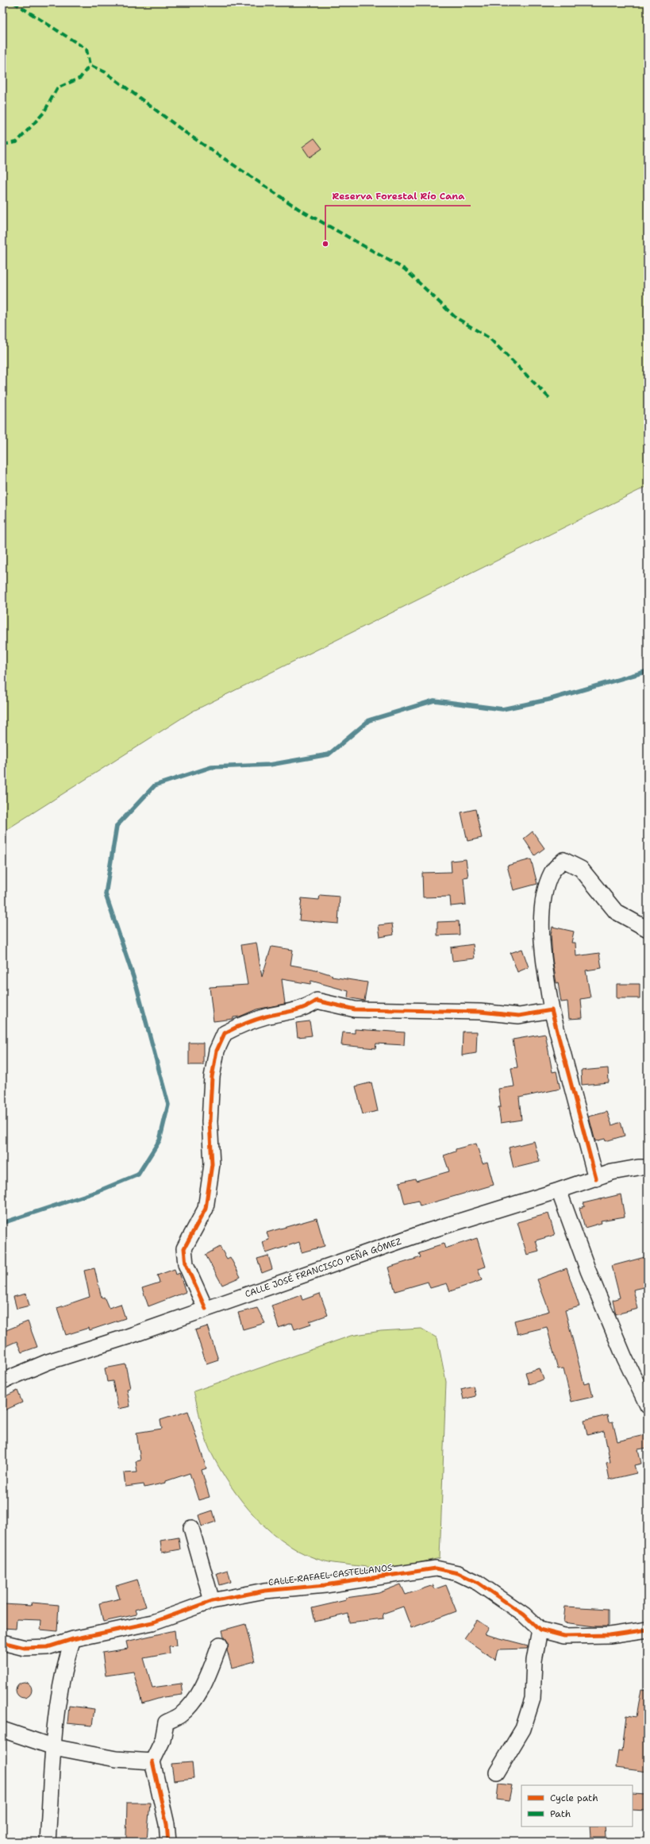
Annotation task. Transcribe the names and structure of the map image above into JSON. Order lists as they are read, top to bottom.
{
  "streets": {
    "street": ["CALLE JOSÉ FRANCISCO PEÑA GÓMEZ", "CALLE RAFAEL CASTELLANOS"]
  },
  "places": ["Reserva Forestal Río Cana"],
  "legend": ["Cycle path", "Path"]
}
